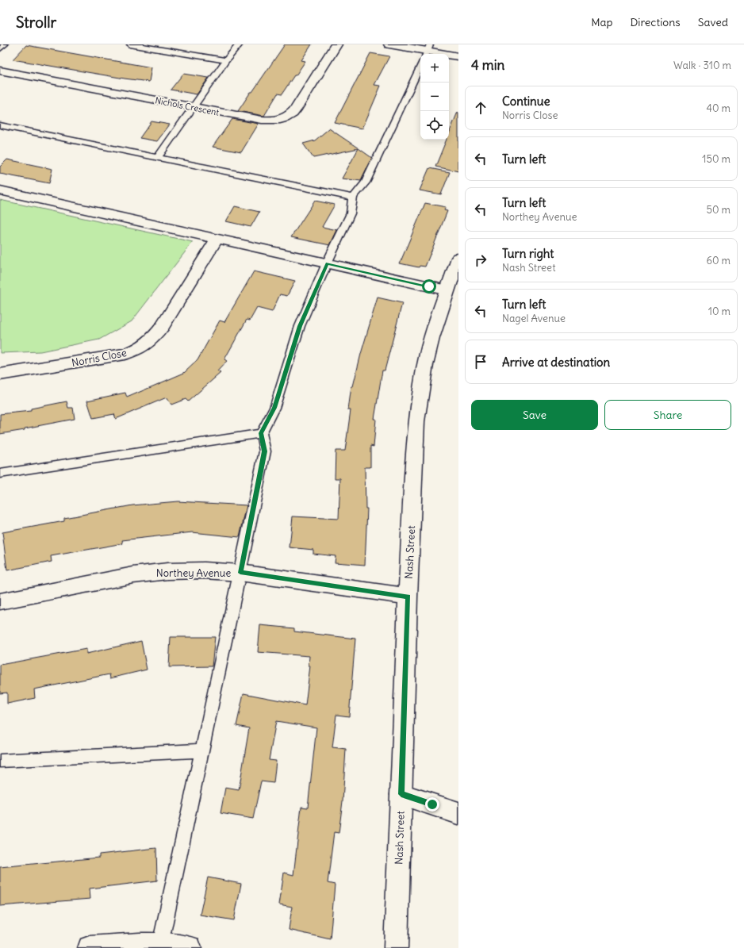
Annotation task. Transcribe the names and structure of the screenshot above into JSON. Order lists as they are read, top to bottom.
{
  "streets": {
    "street": [
      "Nichols Crescent",
      "Norris Close",
      "Nash Street",
      "Northey Avenue"
    ]
  },
  "crossings": [
    ["Nash Street", "Northey Avenue"]
  ],
  "page": {
    "header": "Strollr",
    "nav": ["Map", "Directions", "Saved"],
    "heading": ["4 min", "Walk · 310 m"],
    "map_buttons": ["+", "−"],
    "list": [
      ["Continue", "Norris Close", "40 m"],
      ["Turn left", "150 m"],
      ["Turn left", "Northey Avenue", "50 m"],
      ["Turn right", "Nash Street", "60 m"],
      ["Turn left", "Nagel Avenue", "10 m"],
      "Arrive at destination"
    ],
    "buttons": ["Save", "Share"]
  }
}
